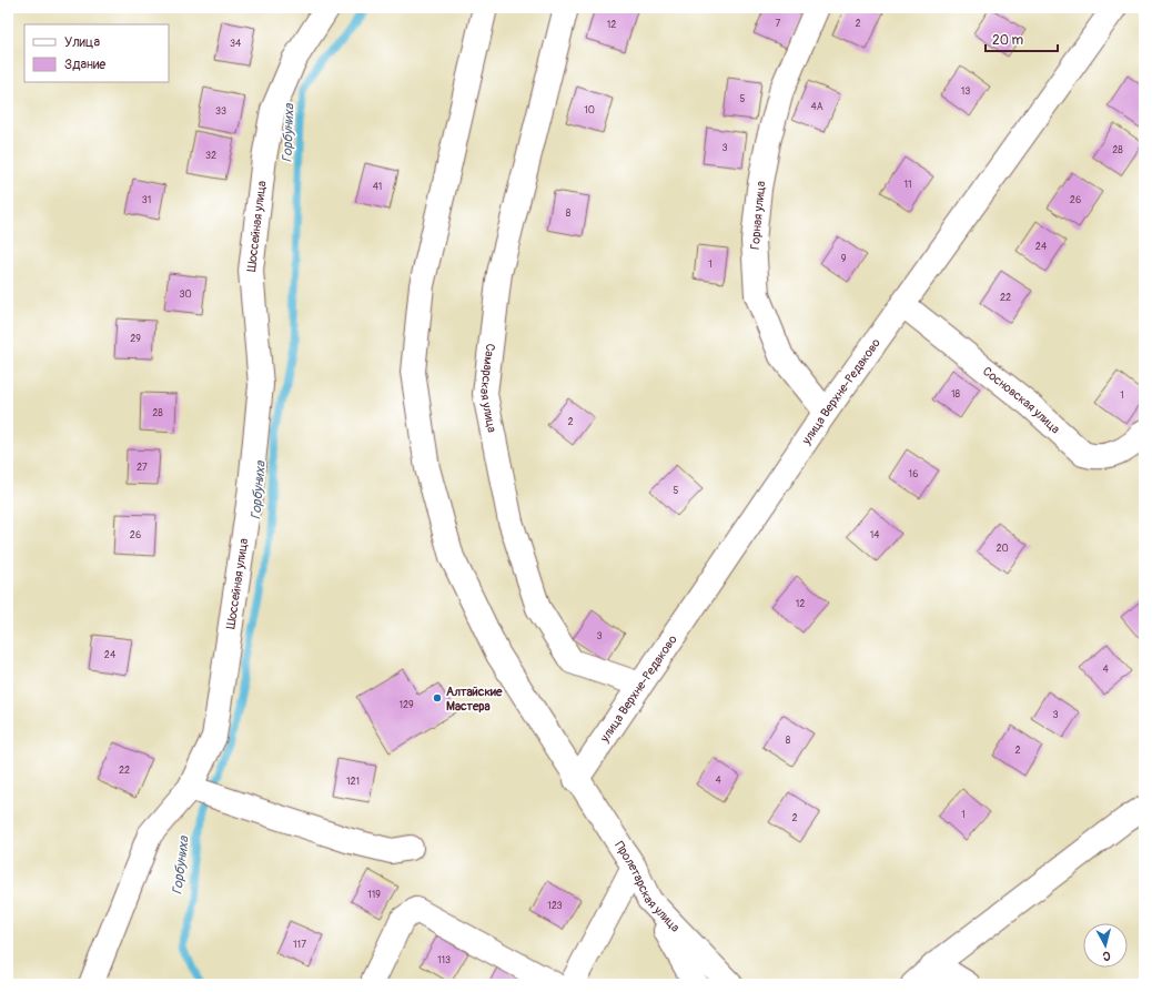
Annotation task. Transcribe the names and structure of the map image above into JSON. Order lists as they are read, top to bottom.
{
  "streets": {
    "street": [
      "Горная улица",
      "Шоссейная улица",
      "Самарская улица",
      "улица Верхне-Редаково",
      "Сосновская улица",
      "Пролетарская улица"
    ]
  },
  "crossings": [
    ["Горная улица", "улица Верхне-Редаково"],
    ["Самарская улица", "улица Верхне-Редаково"],
    ["улица Верхне-Редаково", "Сосновская улица"],
    ["улица Верхне-Редаково", "Пролетарская улица"]
  ],
  "water": ["Горбуниха"],
  "places": ["Алтайские Мастера"],
  "house_numbers": [
    "7",
    "2",
    "12",
    "34",
    "13",
    "5",
    "4А",
    "10",
    "33",
    "3",
    "28",
    "32",
    "11",
    "41",
    "31",
    "26",
    "8",
    "24",
    "9",
    "1",
    "30",
    "22",
    "29",
    "18",
    "1",
    "28",
    "2",
    "27",
    "16",
    "5",
    "26",
    "14",
    "20",
    "12",
    "3",
    "24",
    "4",
    "129",
    "3",
    "8",
    "2",
    "22",
    "4",
    "121",
    "1",
    "2",
    "119",
    "123",
    "117",
    "113"
  ],
  "legend": ["Улица", "Здание"],
  "scale_bar": "20 m",
  "north": "bottom"
}
